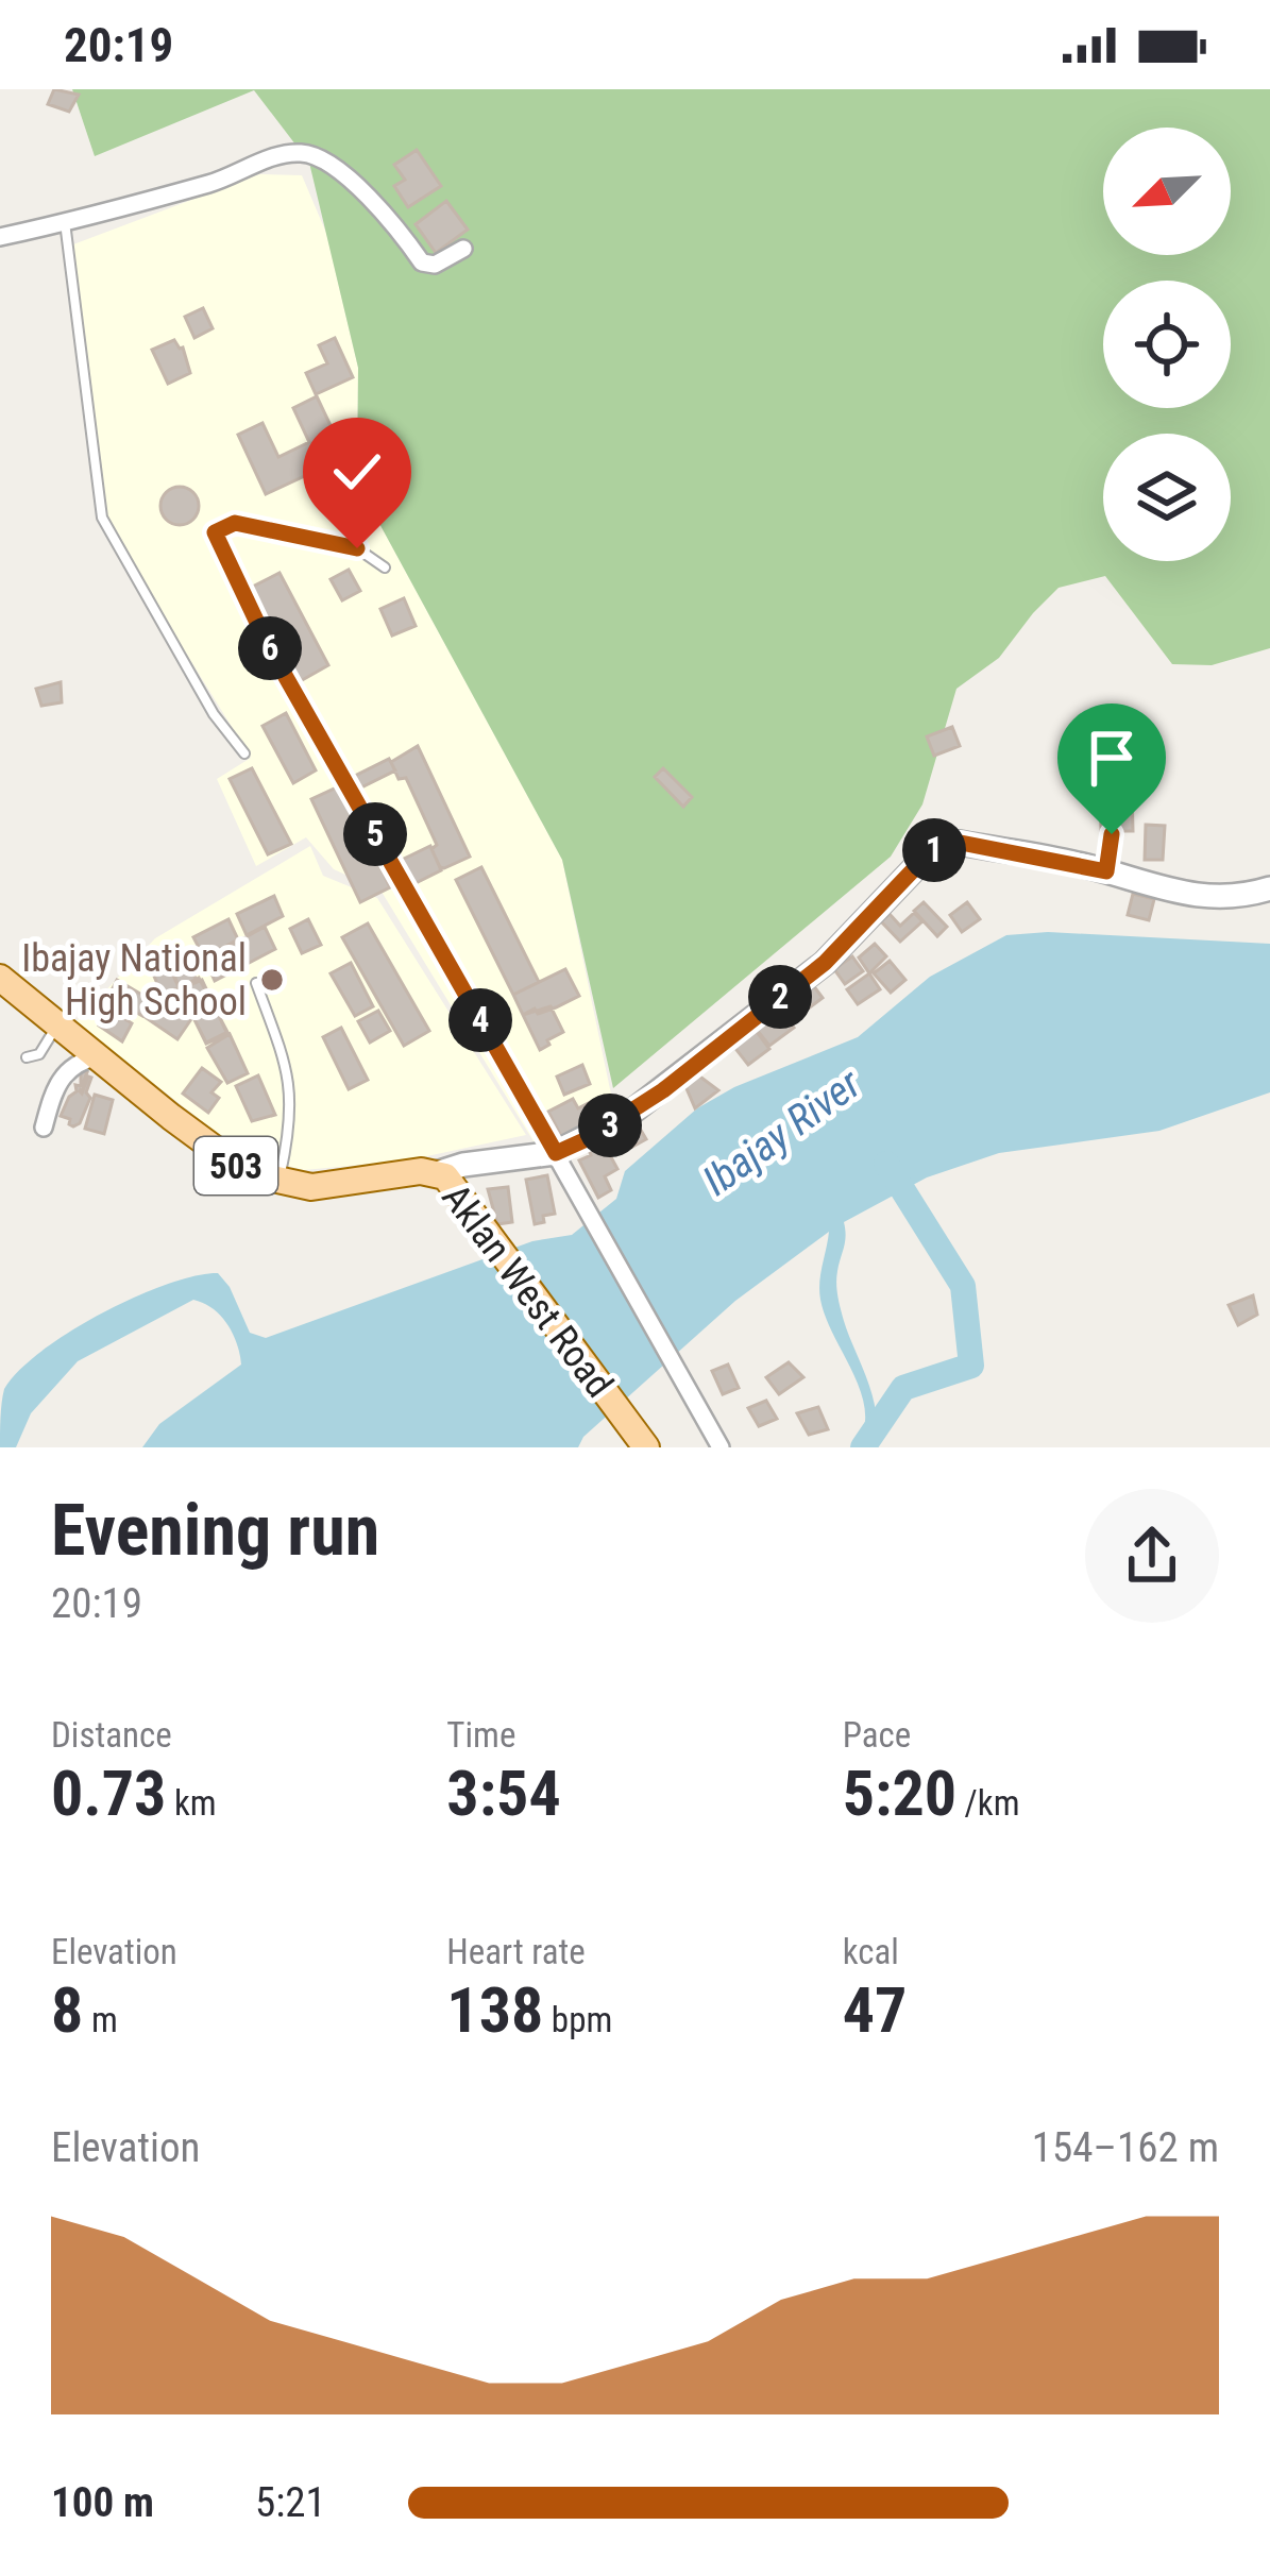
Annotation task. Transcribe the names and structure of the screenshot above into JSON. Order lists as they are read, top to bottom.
{
  "streets": {
    "main road": ["503", "Aklan West Road"]
  },
  "water": ["Ibajay River"],
  "places": ["Ibajay National High School"],
  "north": "bottom left",
  "page": {
    "status": "20:19",
    "pins": [
      "6",
      "5",
      "1",
      "2",
      "4",
      "3"
    ],
    "heading": ["Evening run", "20:19"],
    "stats": [
      ["Distance", "0.73 km"],
      ["Time", "3:54"],
      ["Pace", "5:20 /km"],
      ["Elevation", "8 m"],
      ["Heart rate", "138 bpm"],
      ["kcal", "47"]
    ],
    "chart": ["Elevation", "154–162 m"],
    "list": [
      {
        "name": "100 m",
        "note": "5:21"
      }
    ]
  }
}
